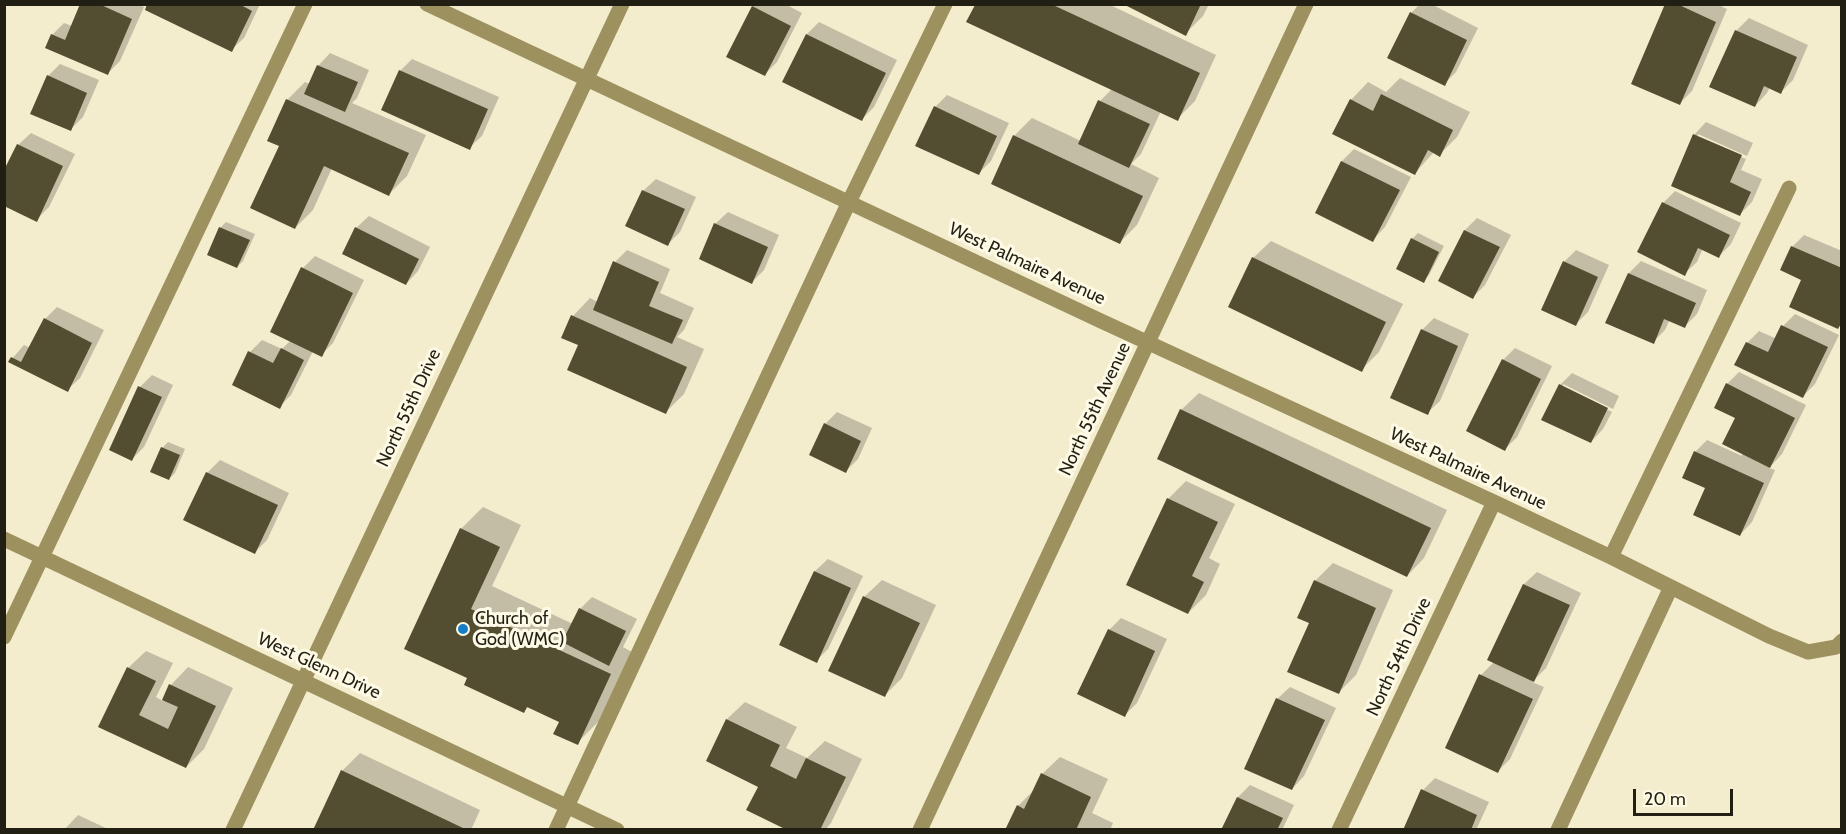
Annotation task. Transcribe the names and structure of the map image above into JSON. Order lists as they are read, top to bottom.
{
  "streets": {
    "street": [
      "West Palmaire Avenue",
      "North 55th Drive",
      "North 55th Avenue",
      "North 54th Drive",
      "West Glenn Drive"
    ]
  },
  "crossings": [
    ["West Palmaire Avenue", "North 55th Drive"],
    ["West Palmaire Avenue", "North 55th Avenue"],
    ["West Palmaire Avenue", "North 54th Drive"],
    ["North 55th Drive", "West Glenn Drive"]
  ],
  "places": ["Church of God (WMC)"],
  "scale_bar": "20 m"
}
